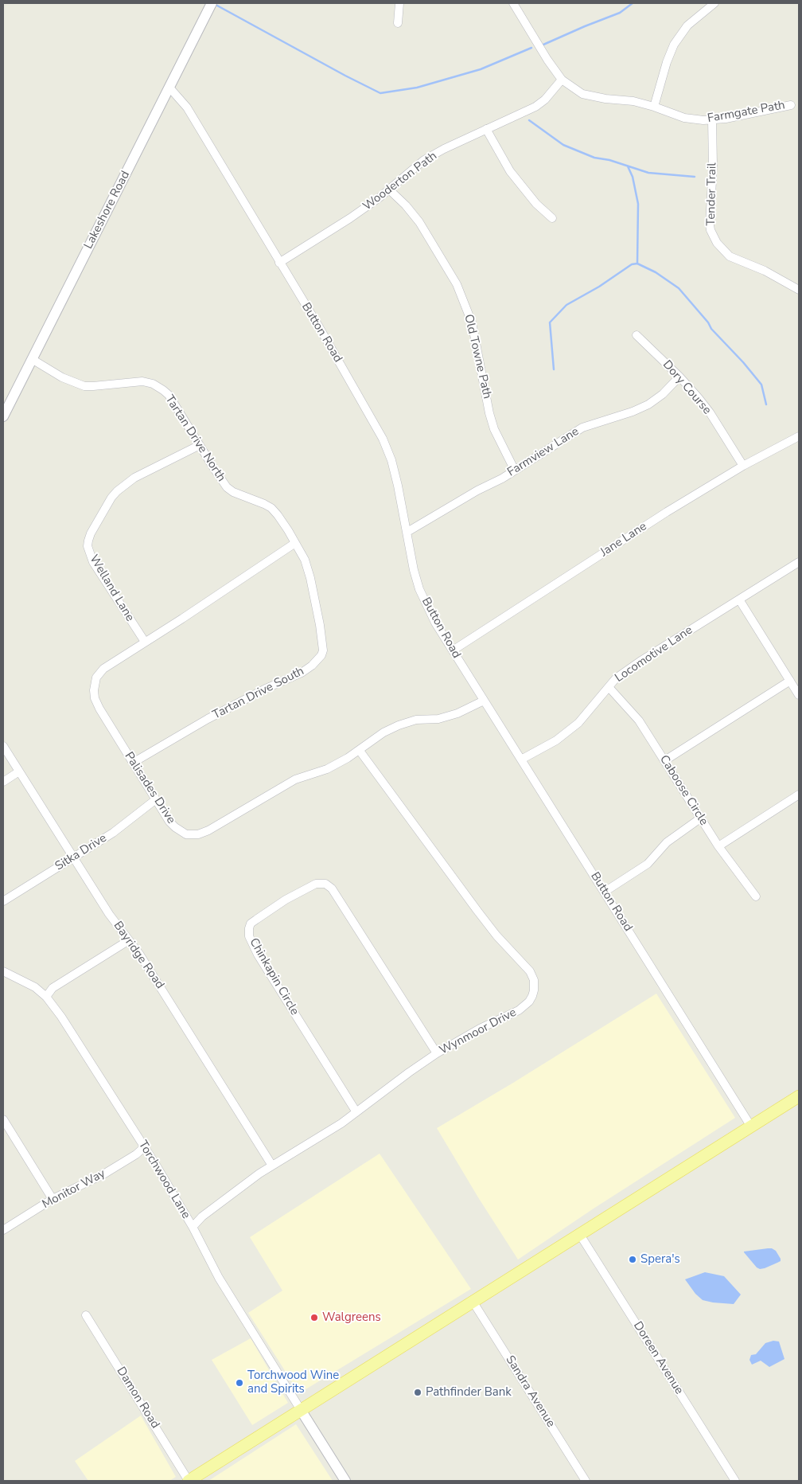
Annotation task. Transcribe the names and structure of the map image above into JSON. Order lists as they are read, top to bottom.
{
  "streets": {
    "street": [
      "Farmgate Path",
      "Wooderton Path",
      "Tender Trail",
      "Lakeshore Road",
      "Button Road",
      "Old Towne Path",
      "Dory Course",
      "Tartan Drive North",
      "Farmview Lane",
      "Jane Lane",
      "Welland Lane",
      "Locomotive Lane",
      "Tartan Drive South",
      "Palisades Drive",
      "Caboose Circle",
      "Sitka Drive",
      "Bayridge Road",
      "Chinkapin Circle",
      "Wynmoor Drive",
      "Torchwood Lane",
      "Monitor Way",
      "Doreen Avenue",
      "Sandra Avenue",
      "Damon Road"
    ]
  },
  "crossings": [
    ["Farmgate Path", "Wooderton Path"],
    ["Farmgate Path", "Tender Trail"],
    ["Wooderton Path", "Button Road"],
    ["Wooderton Path", "Old Towne Path"],
    ["Lakeshore Road", "Button Road"],
    ["Lakeshore Road", "Tartan Drive North"],
    ["Button Road", "Farmview Lane"],
    ["Button Road", "Jane Lane"],
    ["Button Road", "Locomotive Lane"],
    ["Button Road", "Palisades Drive"],
    ["Old Towne Path", "Farmview Lane"],
    ["Dory Course", "Farmview Lane"],
    ["Dory Course", "Jane Lane"],
    ["Tartan Drive North", "Welland Lane"],
    ["Tartan Drive North", "Tartan Drive South"],
    ["Tartan Drive North", "Palisades Drive"],
    ["Welland Lane", "Palisades Drive"],
    ["Locomotive Lane", "Caboose Circle"],
    ["Tartan Drive South", "Palisades Drive"],
    ["Palisades Drive", "Sitka Drive"],
    ["Palisades Drive", "Wynmoor Drive"],
    ["Sitka Drive", "Bayridge Road"],
    ["Bayridge Road", "Wynmoor Drive"],
    ["Chinkapin Circle", "Wynmoor Drive"],
    ["Wynmoor Drive", "Torchwood Lane"],
    ["Torchwood Lane", "Monitor Way"]
  ],
  "places": [
    "Spera's",
    "Walgreens",
    "Torchwood Wine and Spirits",
    "Pathfinder Bank"
  ]
}
